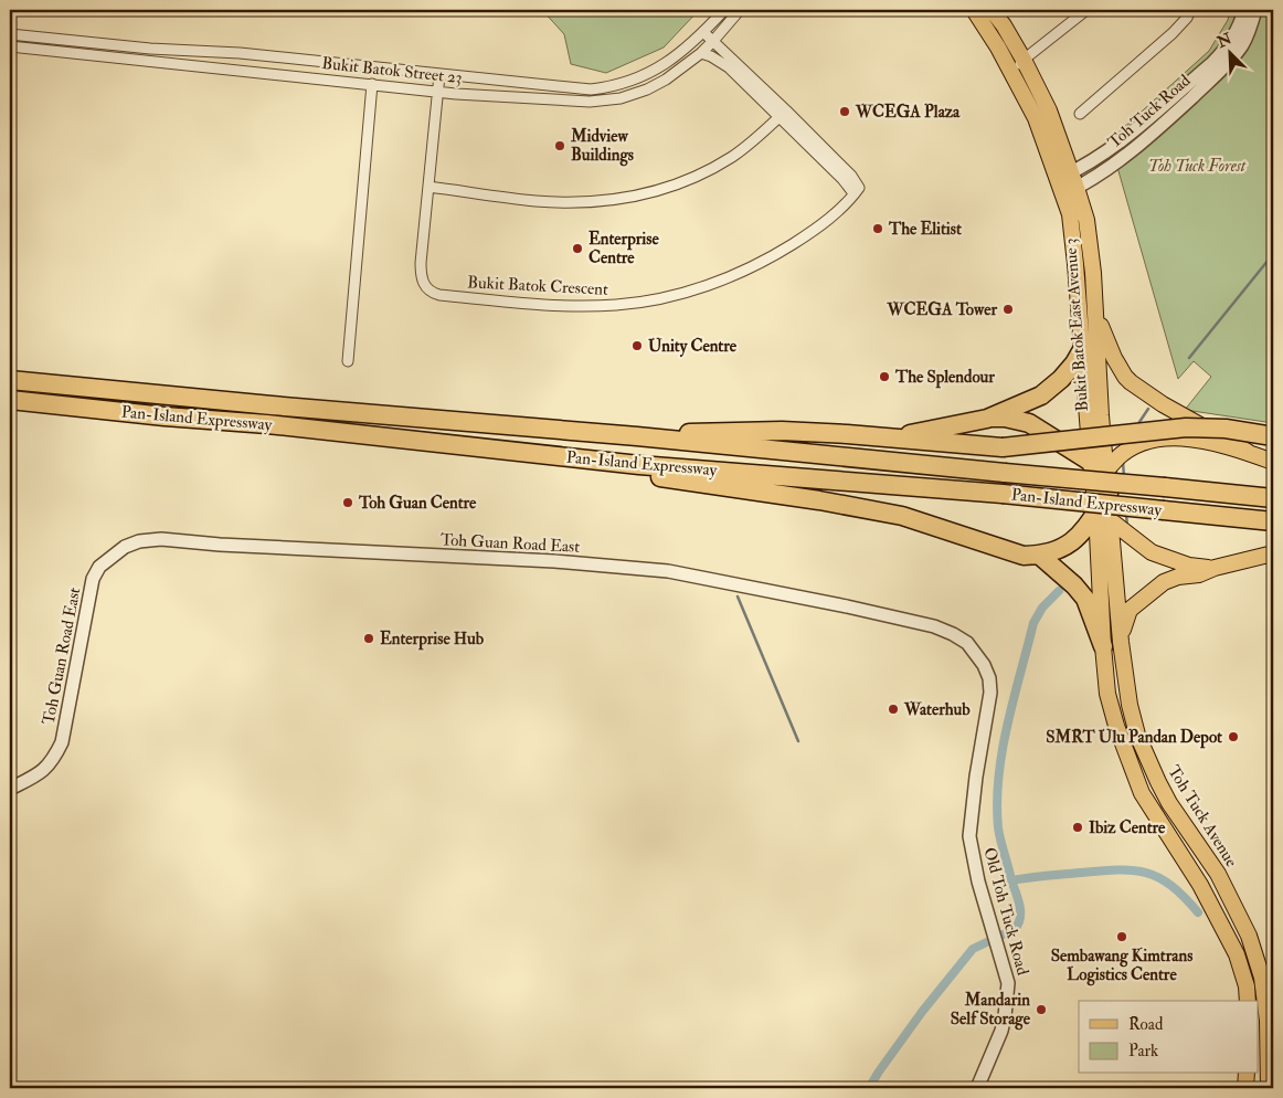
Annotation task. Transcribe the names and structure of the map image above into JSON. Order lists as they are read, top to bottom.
{
  "streets": {
    "highway": ["Pan-Island Expressway"],
    "main road": ["Bukit Batok East Avenue 3", "Toh Tuck Avenue"],
    "street": [
      "Bukit Batok Street 23",
      "Toh Tuck Road",
      "Bukit Batok Crescent",
      "Toh Guan Road East",
      "Old Toh Tuck Road"
    ]
  },
  "crossings": [
    ["Bukit Batok Street 23", "Bukit Batok Crescent"],
    ["Toh Tuck Road", "Bukit Batok East Avenue 3"],
    ["Toh Guan Road East", "Old Toh Tuck Road"]
  ],
  "parks": ["Toh Tuck Forest"],
  "places": [
    "WCEGA Plaza",
    "Midview Buildings",
    "The Elitist",
    "Enterprise Centre",
    "WCEGA Tower",
    "Unity Centre",
    "The Splendour",
    "Toh Guan Centre",
    "Enterprise Hub",
    "Waterhub",
    "SMRT Ulu Pandan Depot",
    "Ibiz Centre",
    "Sembawang Kimtrans Logistics Centre",
    "Mandarin Self Storage"
  ],
  "legend": ["Road", "Park"],
  "north": "top left"
}
